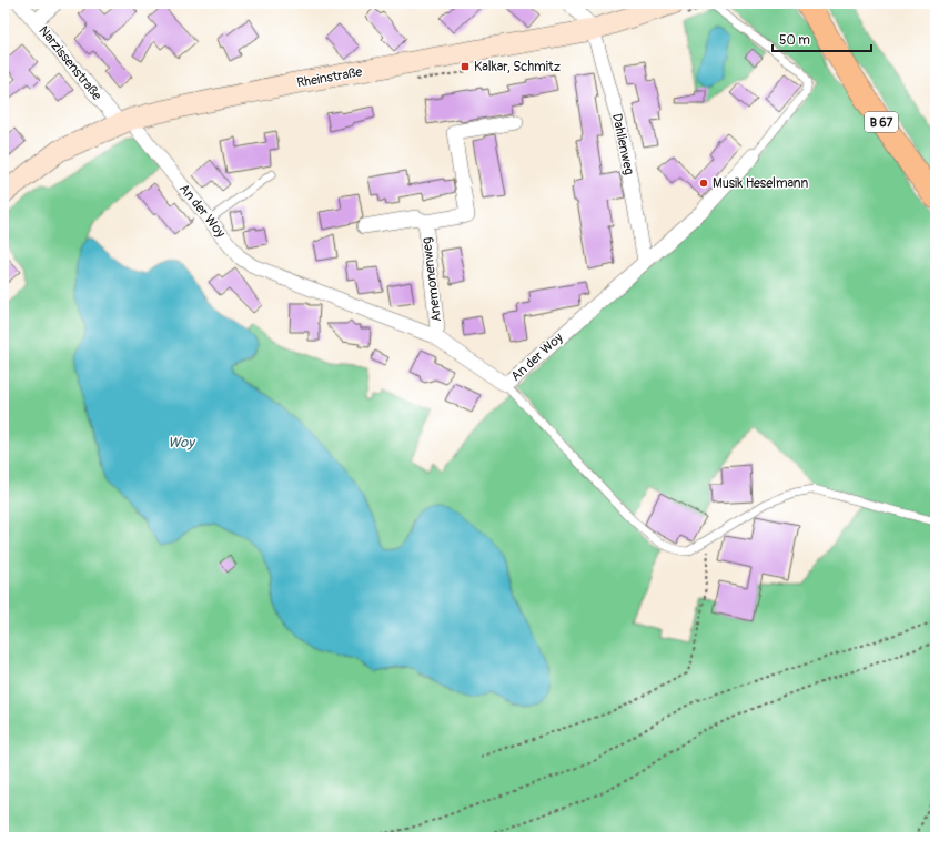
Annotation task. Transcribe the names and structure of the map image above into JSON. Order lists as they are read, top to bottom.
{
  "streets": {
    "main road": ["Rheinstraße", "B 67"],
    "street": [
      "Narzissenstraße",
      "Dahlienweg",
      "An der Woy",
      "Anemonenweg"
    ]
  },
  "crossings": [
    ["Narzissenstraße", "Rheinstraße"],
    ["Narzissenstraße", "An der Woy"],
    ["Rheinstraße", "Dahlienweg"],
    ["Rheinstraße", "An der Woy"],
    ["Dahlienweg", "An der Woy"],
    ["An der Woy", "Anemonenweg"]
  ],
  "water": ["Woy"],
  "places": {
    "transit": ["Kalkar, Schmitz"],
    "other": ["Musik Heselmann"]
  },
  "scale_bar": "50 m"
}
